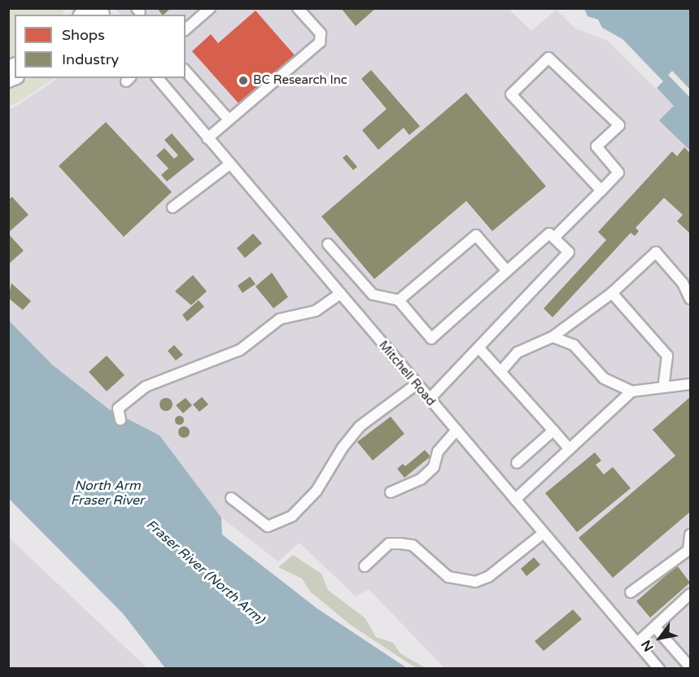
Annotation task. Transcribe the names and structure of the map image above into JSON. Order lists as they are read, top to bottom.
{
  "streets": {
    "street": ["Mitchell Road"]
  },
  "water": ["North Arm Fraser River", "Fraser River (North Arm)"],
  "places": ["BC Research Inc"],
  "legend": ["Shops", "Industry"],
  "north": "bottom left"
}
